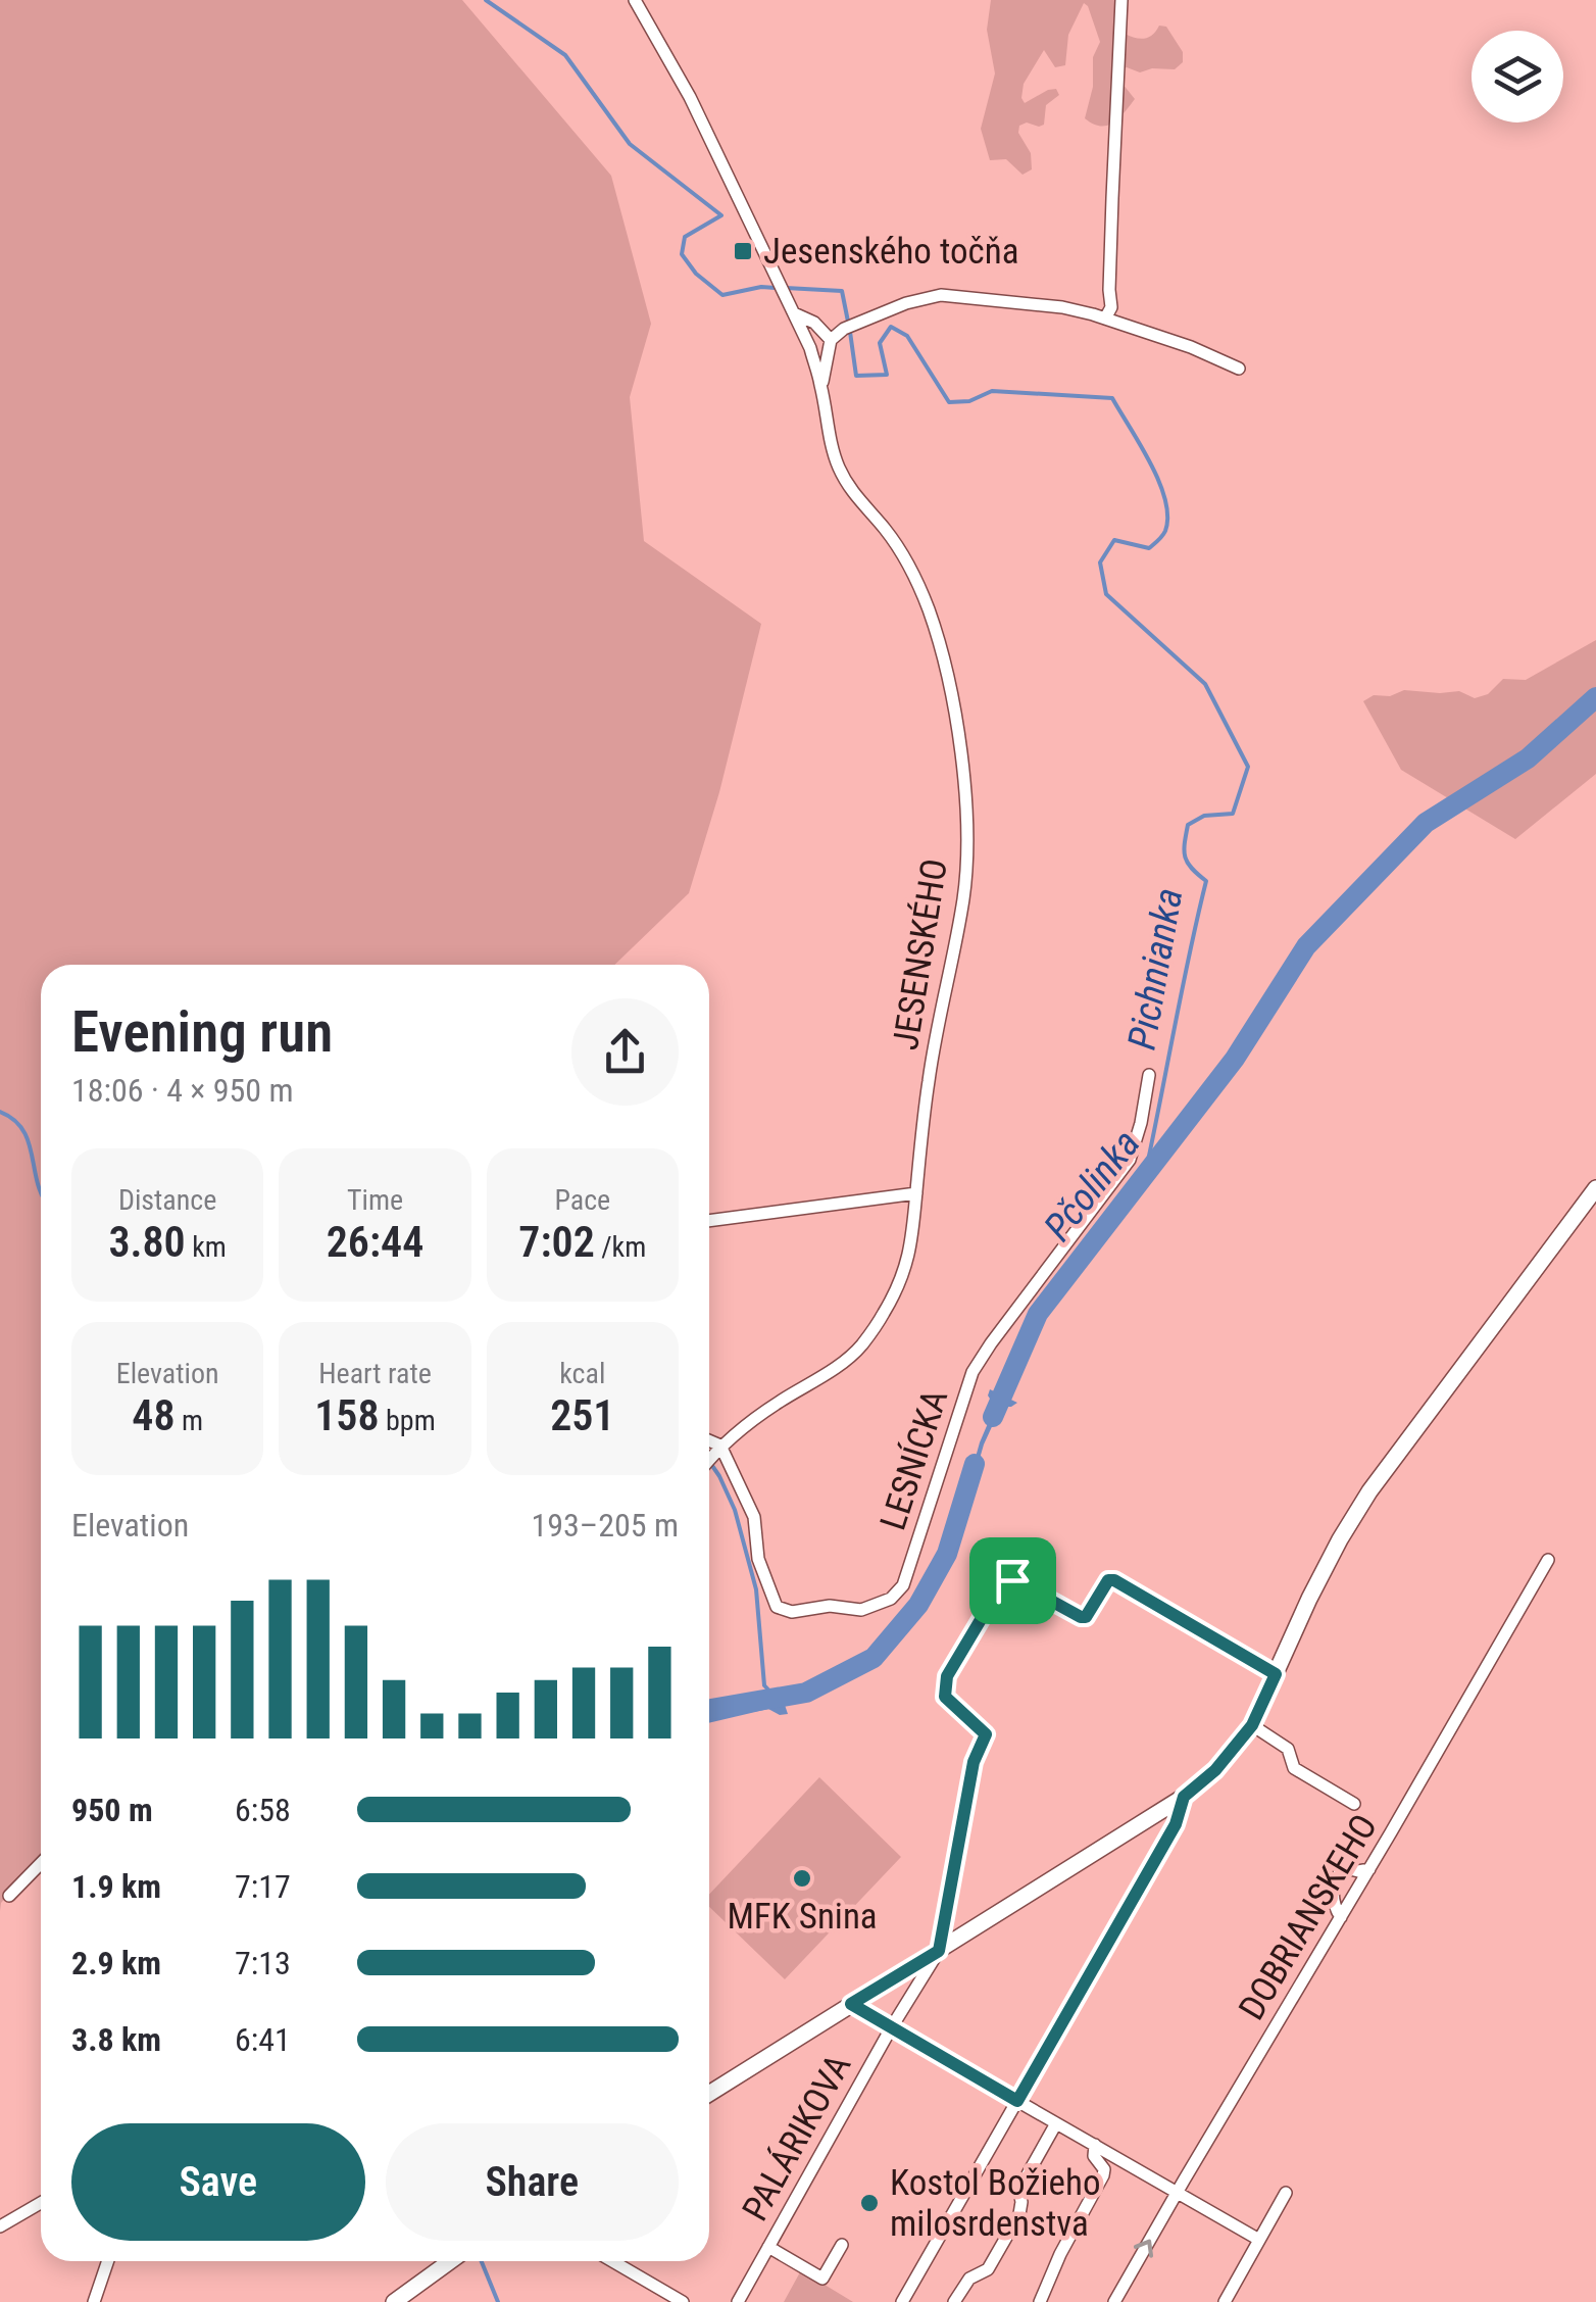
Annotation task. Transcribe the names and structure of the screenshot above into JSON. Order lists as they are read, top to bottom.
{
  "streets": {
    "street": [
      "JESENSKÉHO",
      "LESNÍCKA",
      "DOBRIANSKEHO",
      "PALÁRIKOVA"
    ]
  },
  "crossings": [
    ["JESENSKÉHO", "LESNÍCKA"]
  ],
  "water": ["Pichnianka", "Pčolinka"],
  "places": {
    "transit": ["Jesenského točňa"],
    "other": ["MFK Snina", "Kostol Božieho milosrdenstva"]
  },
  "page": {
    "heading": ["Evening run", "18:06 · 4 × 950 m"],
    "stats": [
      ["Distance", "3.80 km"],
      ["Time", "26:44"],
      ["Pace", "7:02 /km"],
      ["Elevation", "48 m"],
      ["Heart rate", "158 bpm"],
      ["kcal", "251"]
    ],
    "chart": ["Elevation", "193–205 m"],
    "list": [
      {
        "name": "950 m",
        "note": "6:58"
      },
      {
        "name": "1.9 km",
        "note": "7:17"
      },
      {
        "name": "2.9 km",
        "note": "7:13"
      },
      {
        "name": "3.8 km",
        "note": "6:41"
      }
    ],
    "buttons": ["Save", "Share"]
  }
}
